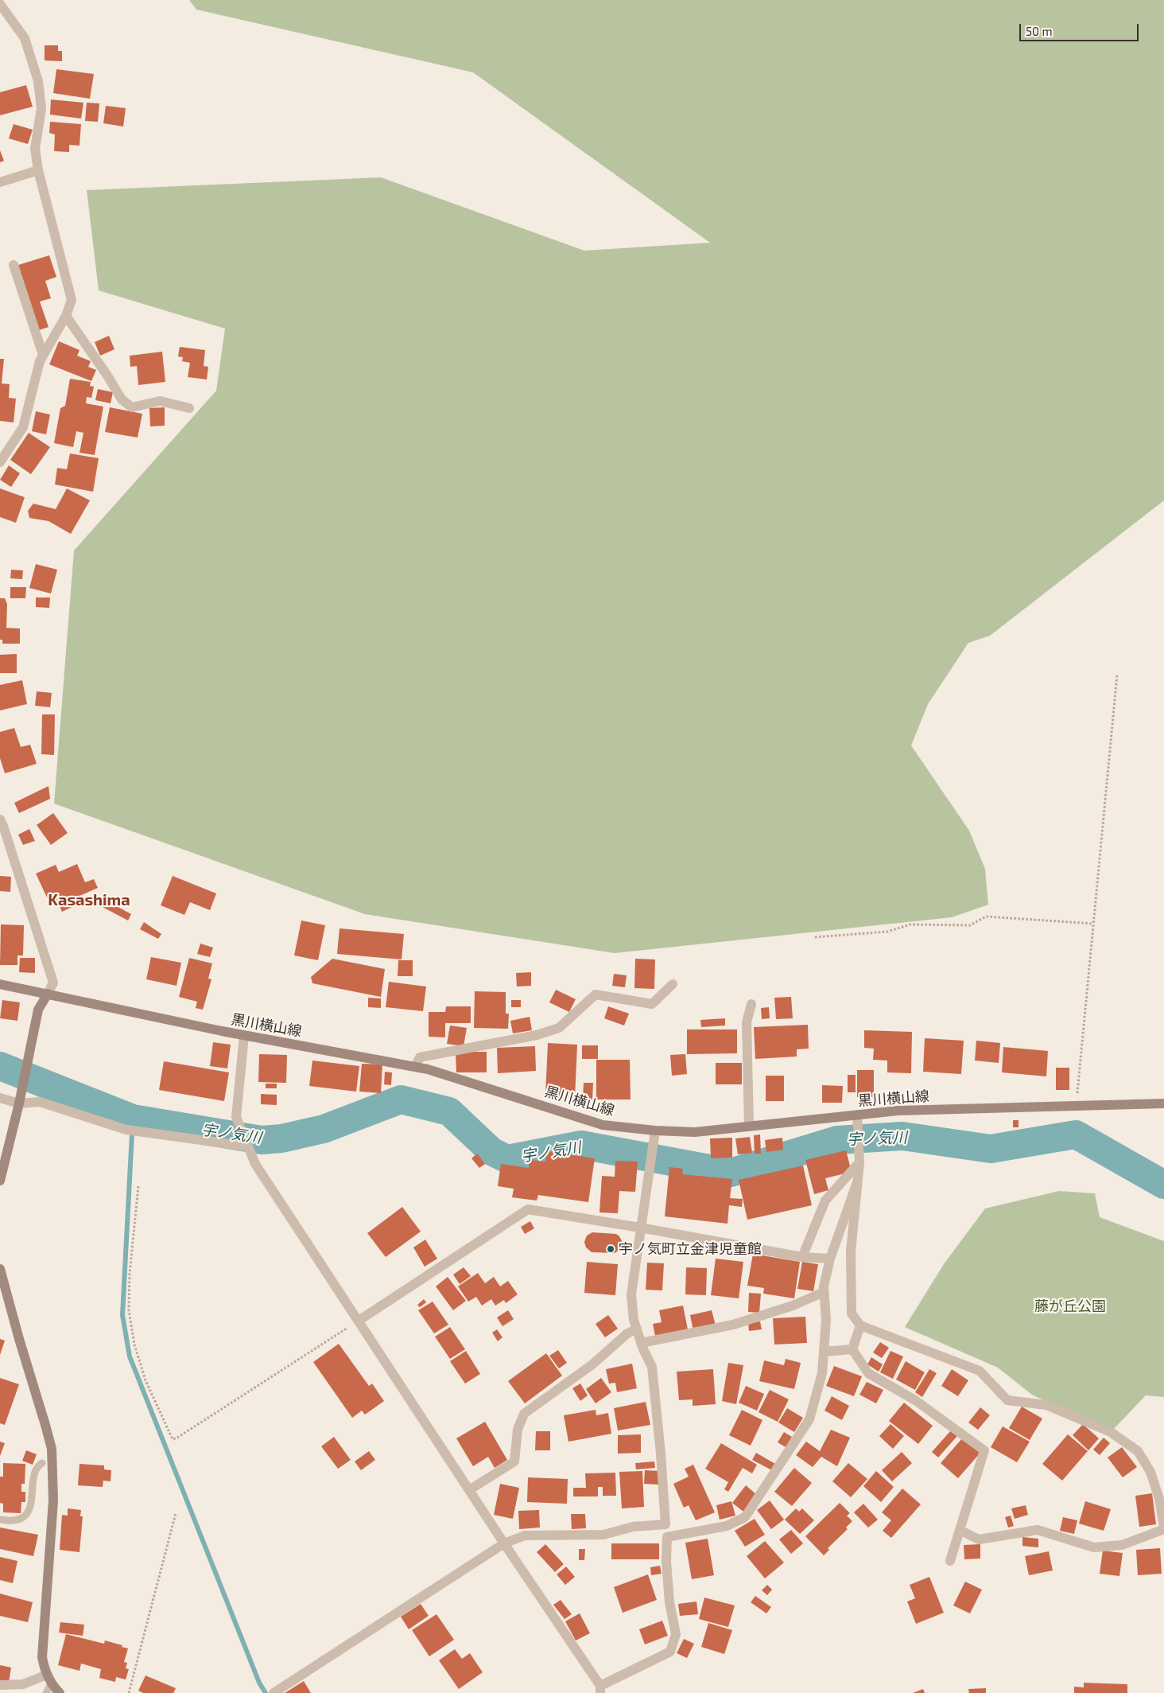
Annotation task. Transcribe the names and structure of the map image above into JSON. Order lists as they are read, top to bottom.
{
  "streets": {
    "main road": ["黒川横山線"]
  },
  "districts": ["Kasashima"],
  "water": ["宇ノ気川"],
  "parks": ["藤が丘公園"],
  "places": ["宇ノ気町立金津児童館"],
  "scale_bar": "50 m"
}
